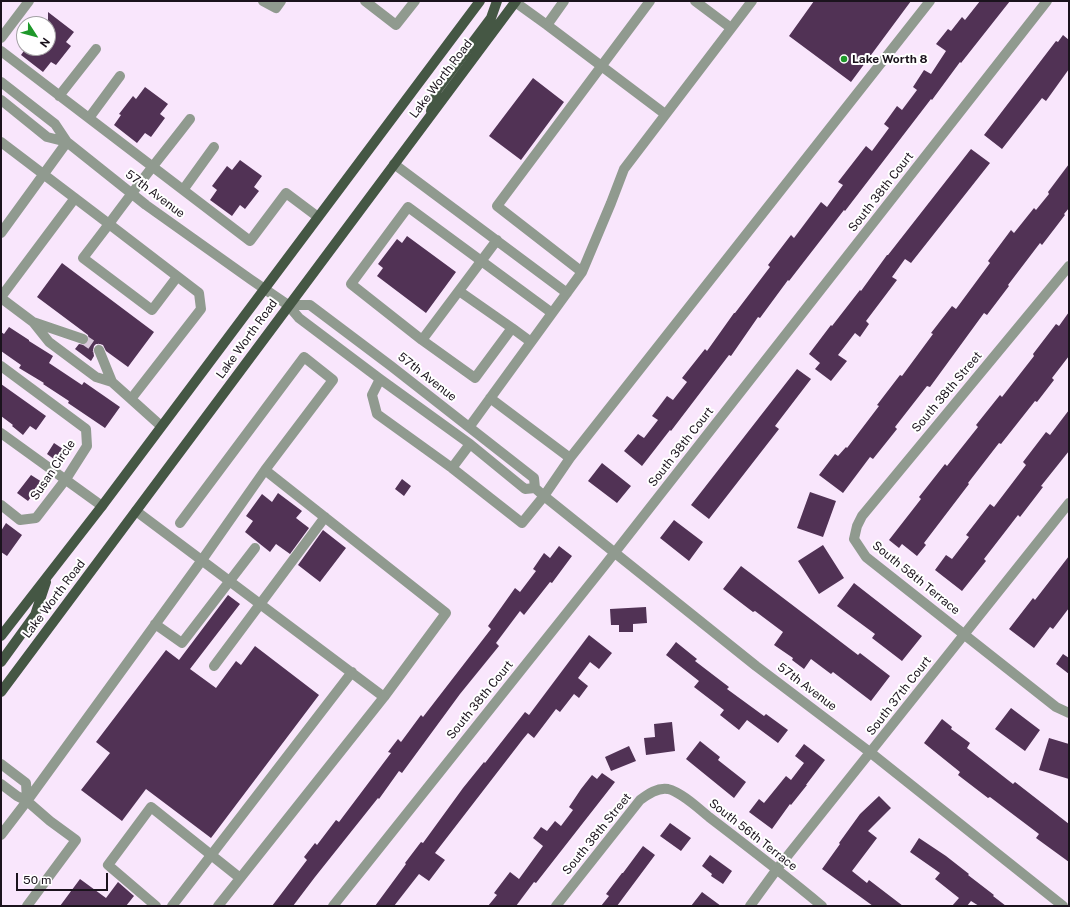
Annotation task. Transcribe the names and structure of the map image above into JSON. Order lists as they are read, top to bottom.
{
  "streets": {
    "main road": ["Lake Worth Road"],
    "street": [
      "South 38th Court",
      "57th Avenue",
      "South 38th Street",
      "Susan Circle",
      "South 58th Terrace",
      "South 37th Court",
      "South 56th Terrace"
    ]
  },
  "crossings": [
    ["Lake Worth Road", "57th Avenue"],
    ["South 38th Court", "57th Avenue"],
    ["57th Avenue", "South 37th Court"],
    ["South 38th Street", "South 58th Terrace"],
    ["South 38th Street", "South 56th Terrace"],
    ["South 58th Terrace", "South 37th Court"],
    ["South 37th Court", "South 56th Terrace"]
  ],
  "places": ["Lake Worth 8"],
  "scale_bar": "50 m",
  "north": "bottom right"
}
